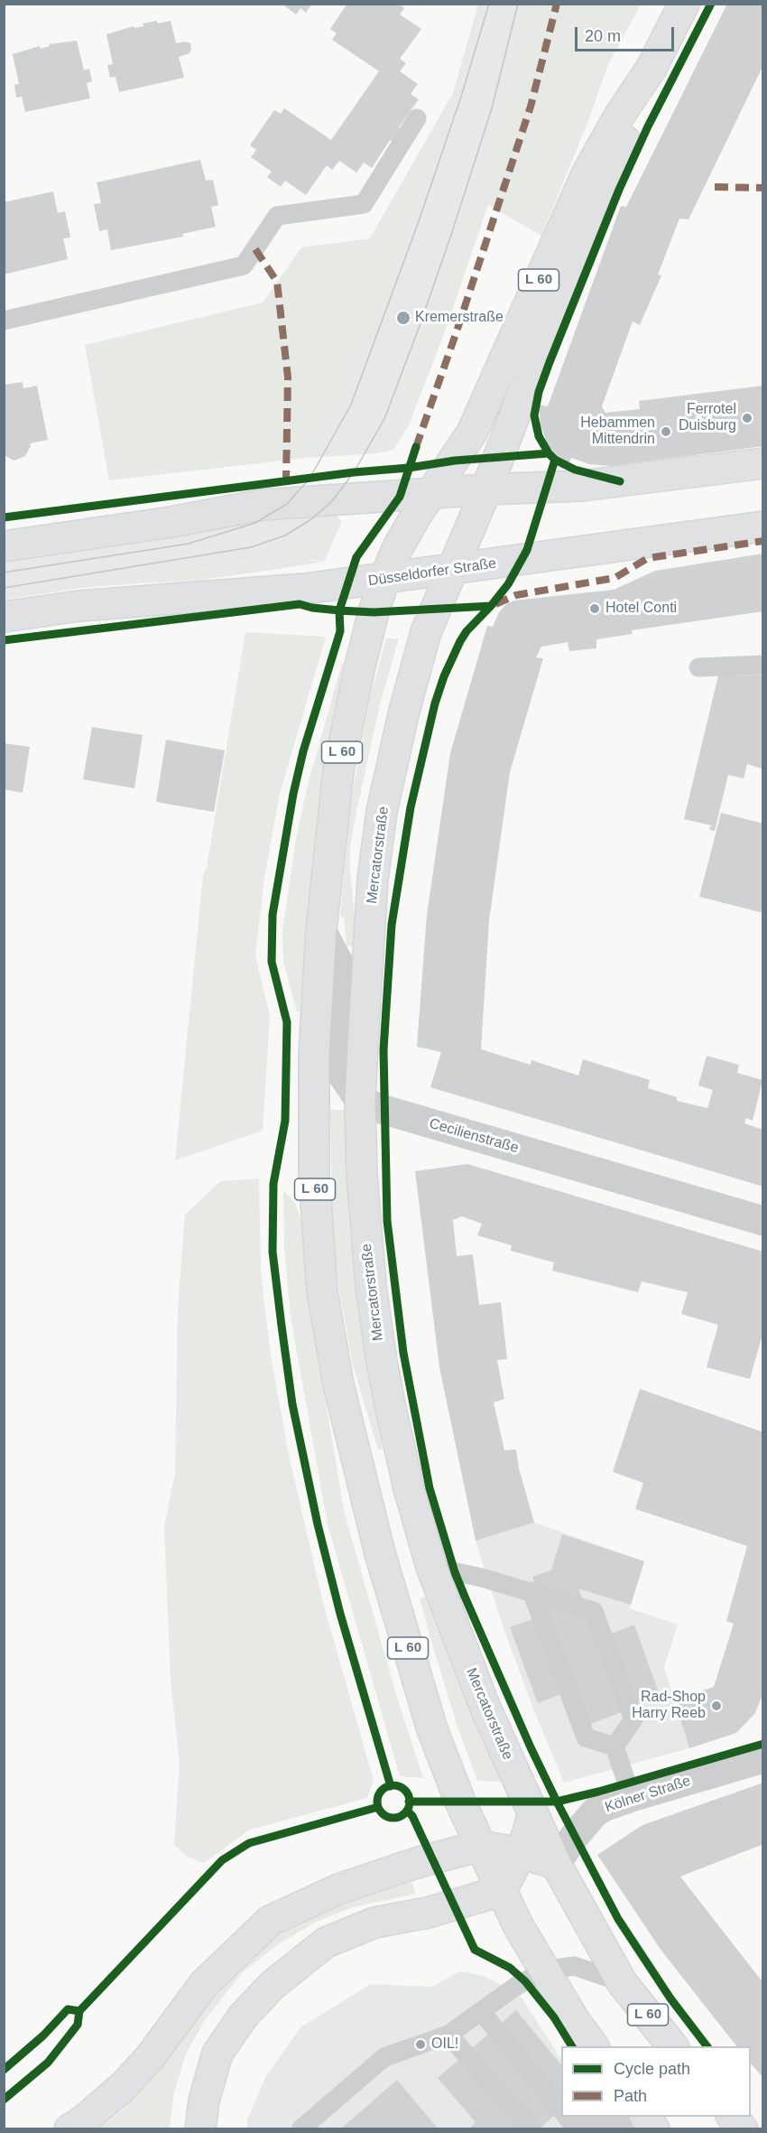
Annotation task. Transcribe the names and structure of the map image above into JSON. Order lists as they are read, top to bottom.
{
  "streets": {
    "main road": ["L 60", "Düsseldorfer Straße", "Mercatorstraße"],
    "street": ["Cecilienstraße", "Kölner Straße"]
  },
  "crossings": [
    ["L 60", "Düsseldorfer Straße"],
    ["L 60", "Mercatorstraße"],
    ["Düsseldorfer Straße", "Mercatorstraße"],
    ["Mercatorstraße", "Cecilienstraße"],
    ["Mercatorstraße", "Kölner Straße"]
  ],
  "places": [
    "Kremerstraße",
    "Ferrotel Duisburg",
    "Hebammen Mittendrin",
    "Hotel Conti",
    "Rad-Shop Harry Reeb",
    "OIL!"
  ],
  "legend": ["Cycle path", "Path"],
  "scale_bar": "20 m"
}
